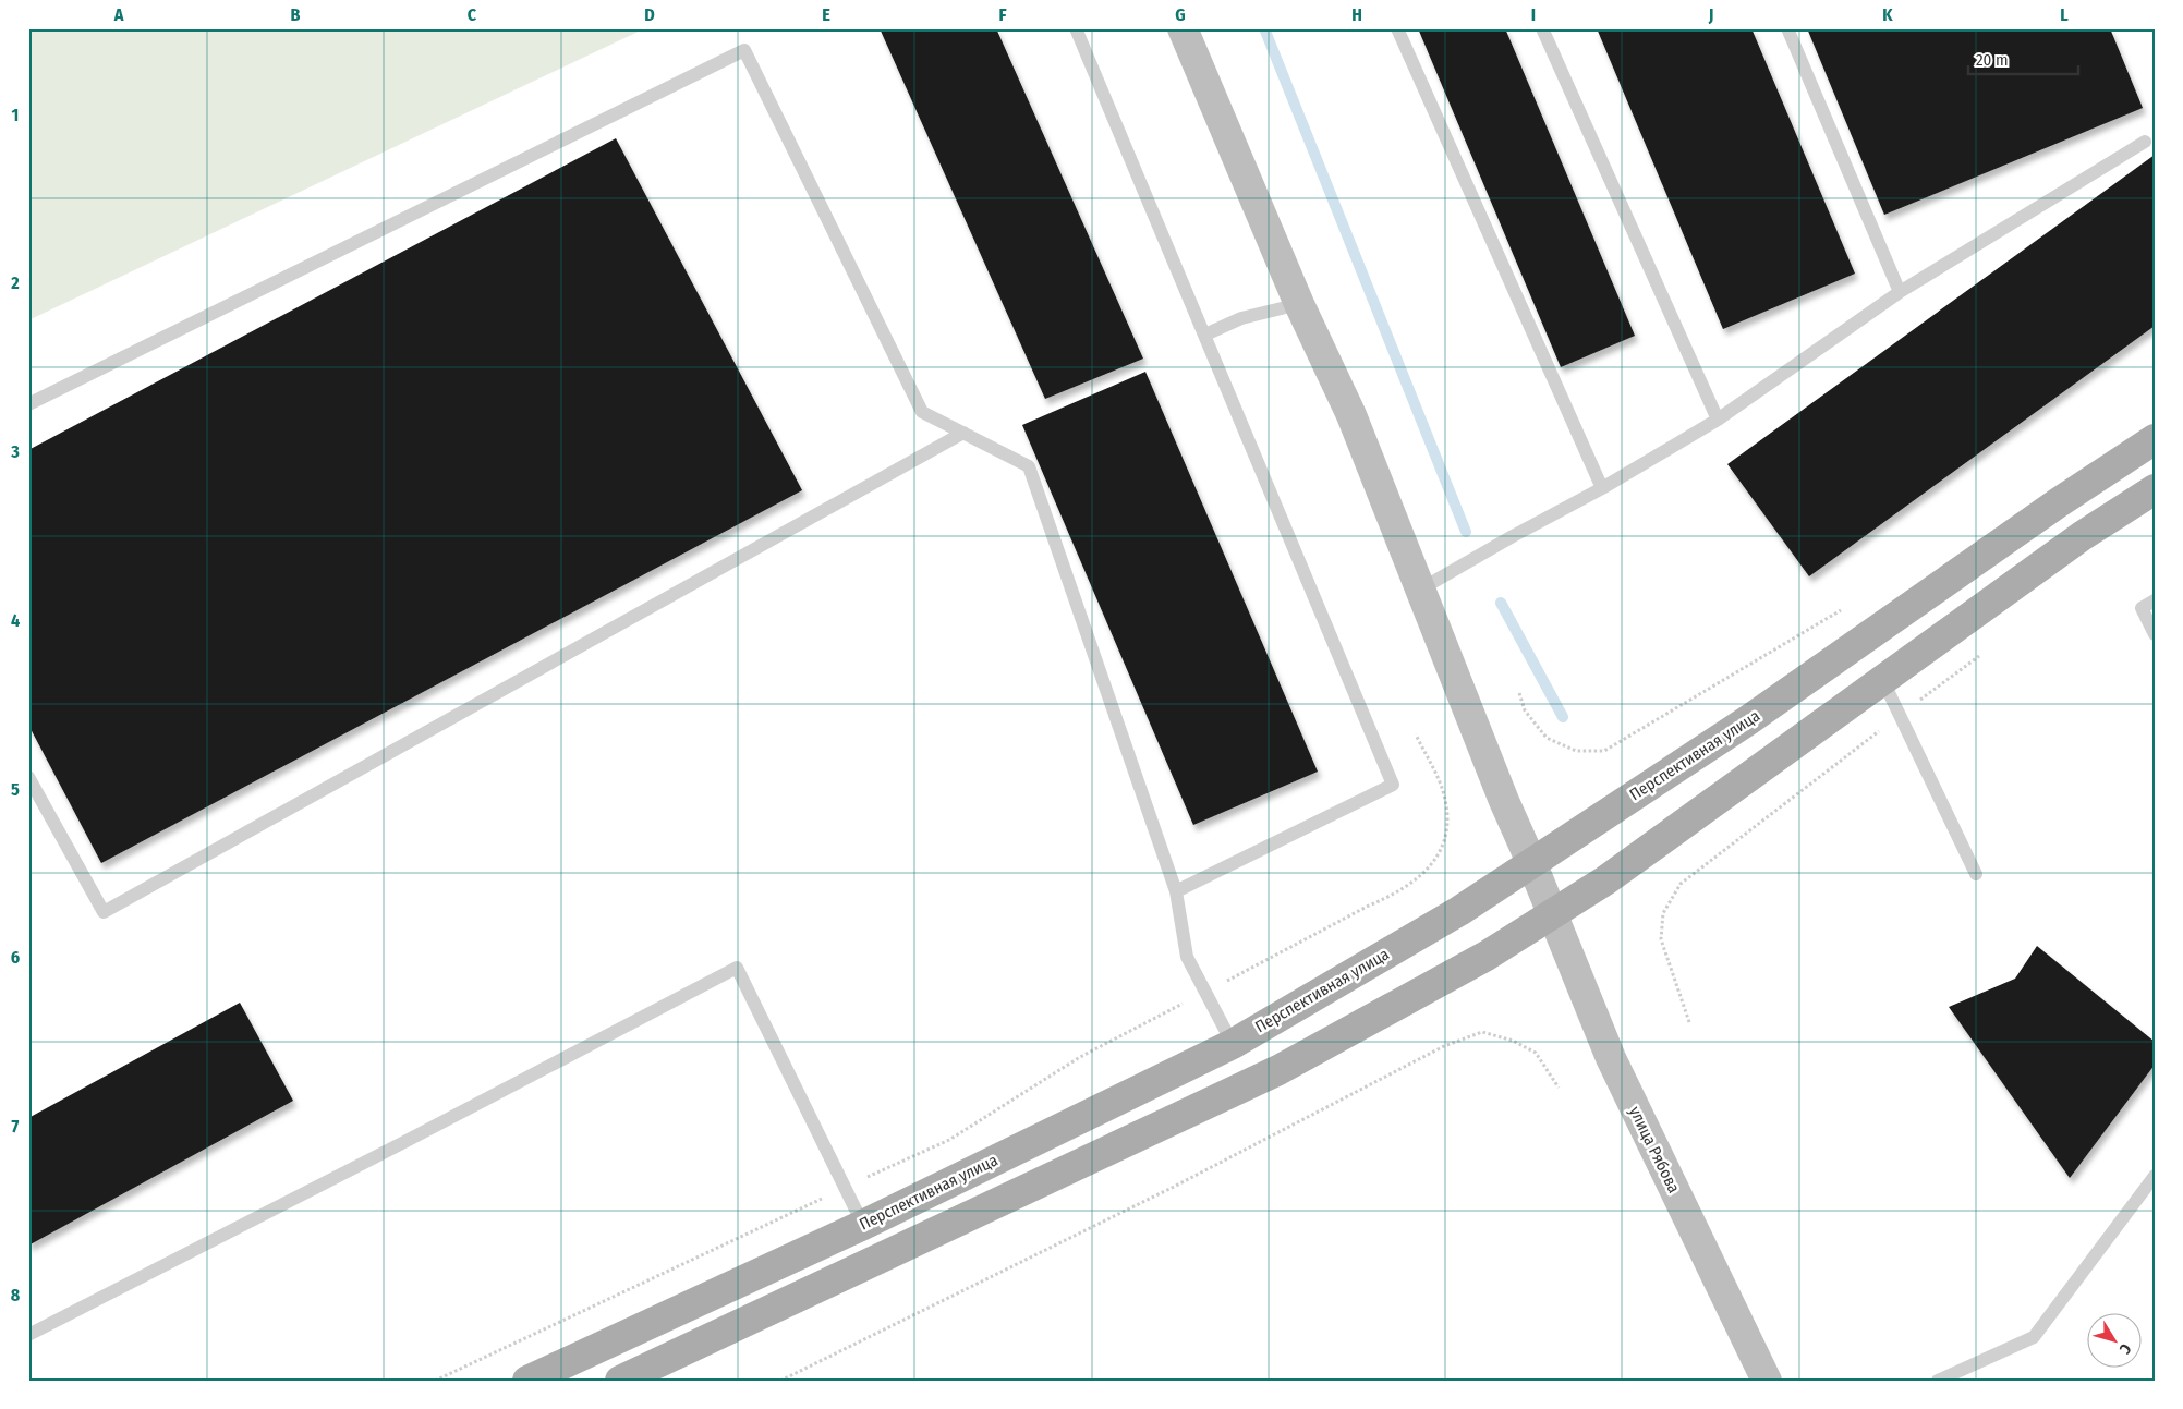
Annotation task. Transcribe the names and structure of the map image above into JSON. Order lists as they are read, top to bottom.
{
  "streets": {
    "main road": ["Перспективная улица", "улица Рябова"]
  },
  "crossings": [
    ["Перспективная улица", "улица Рябова"]
  ],
  "scale_bar": "20 m",
  "north": "bottom right",
  "grid": {
    "columns": [
      "A",
      "B",
      "C",
      "D",
      "E",
      "F",
      "G",
      "H",
      "I",
      "J",
      "K",
      "L"
    ],
    "rows": [
      "1",
      "2",
      "3",
      "4",
      "5",
      "6",
      "7",
      "8"
    ]
  }
}
